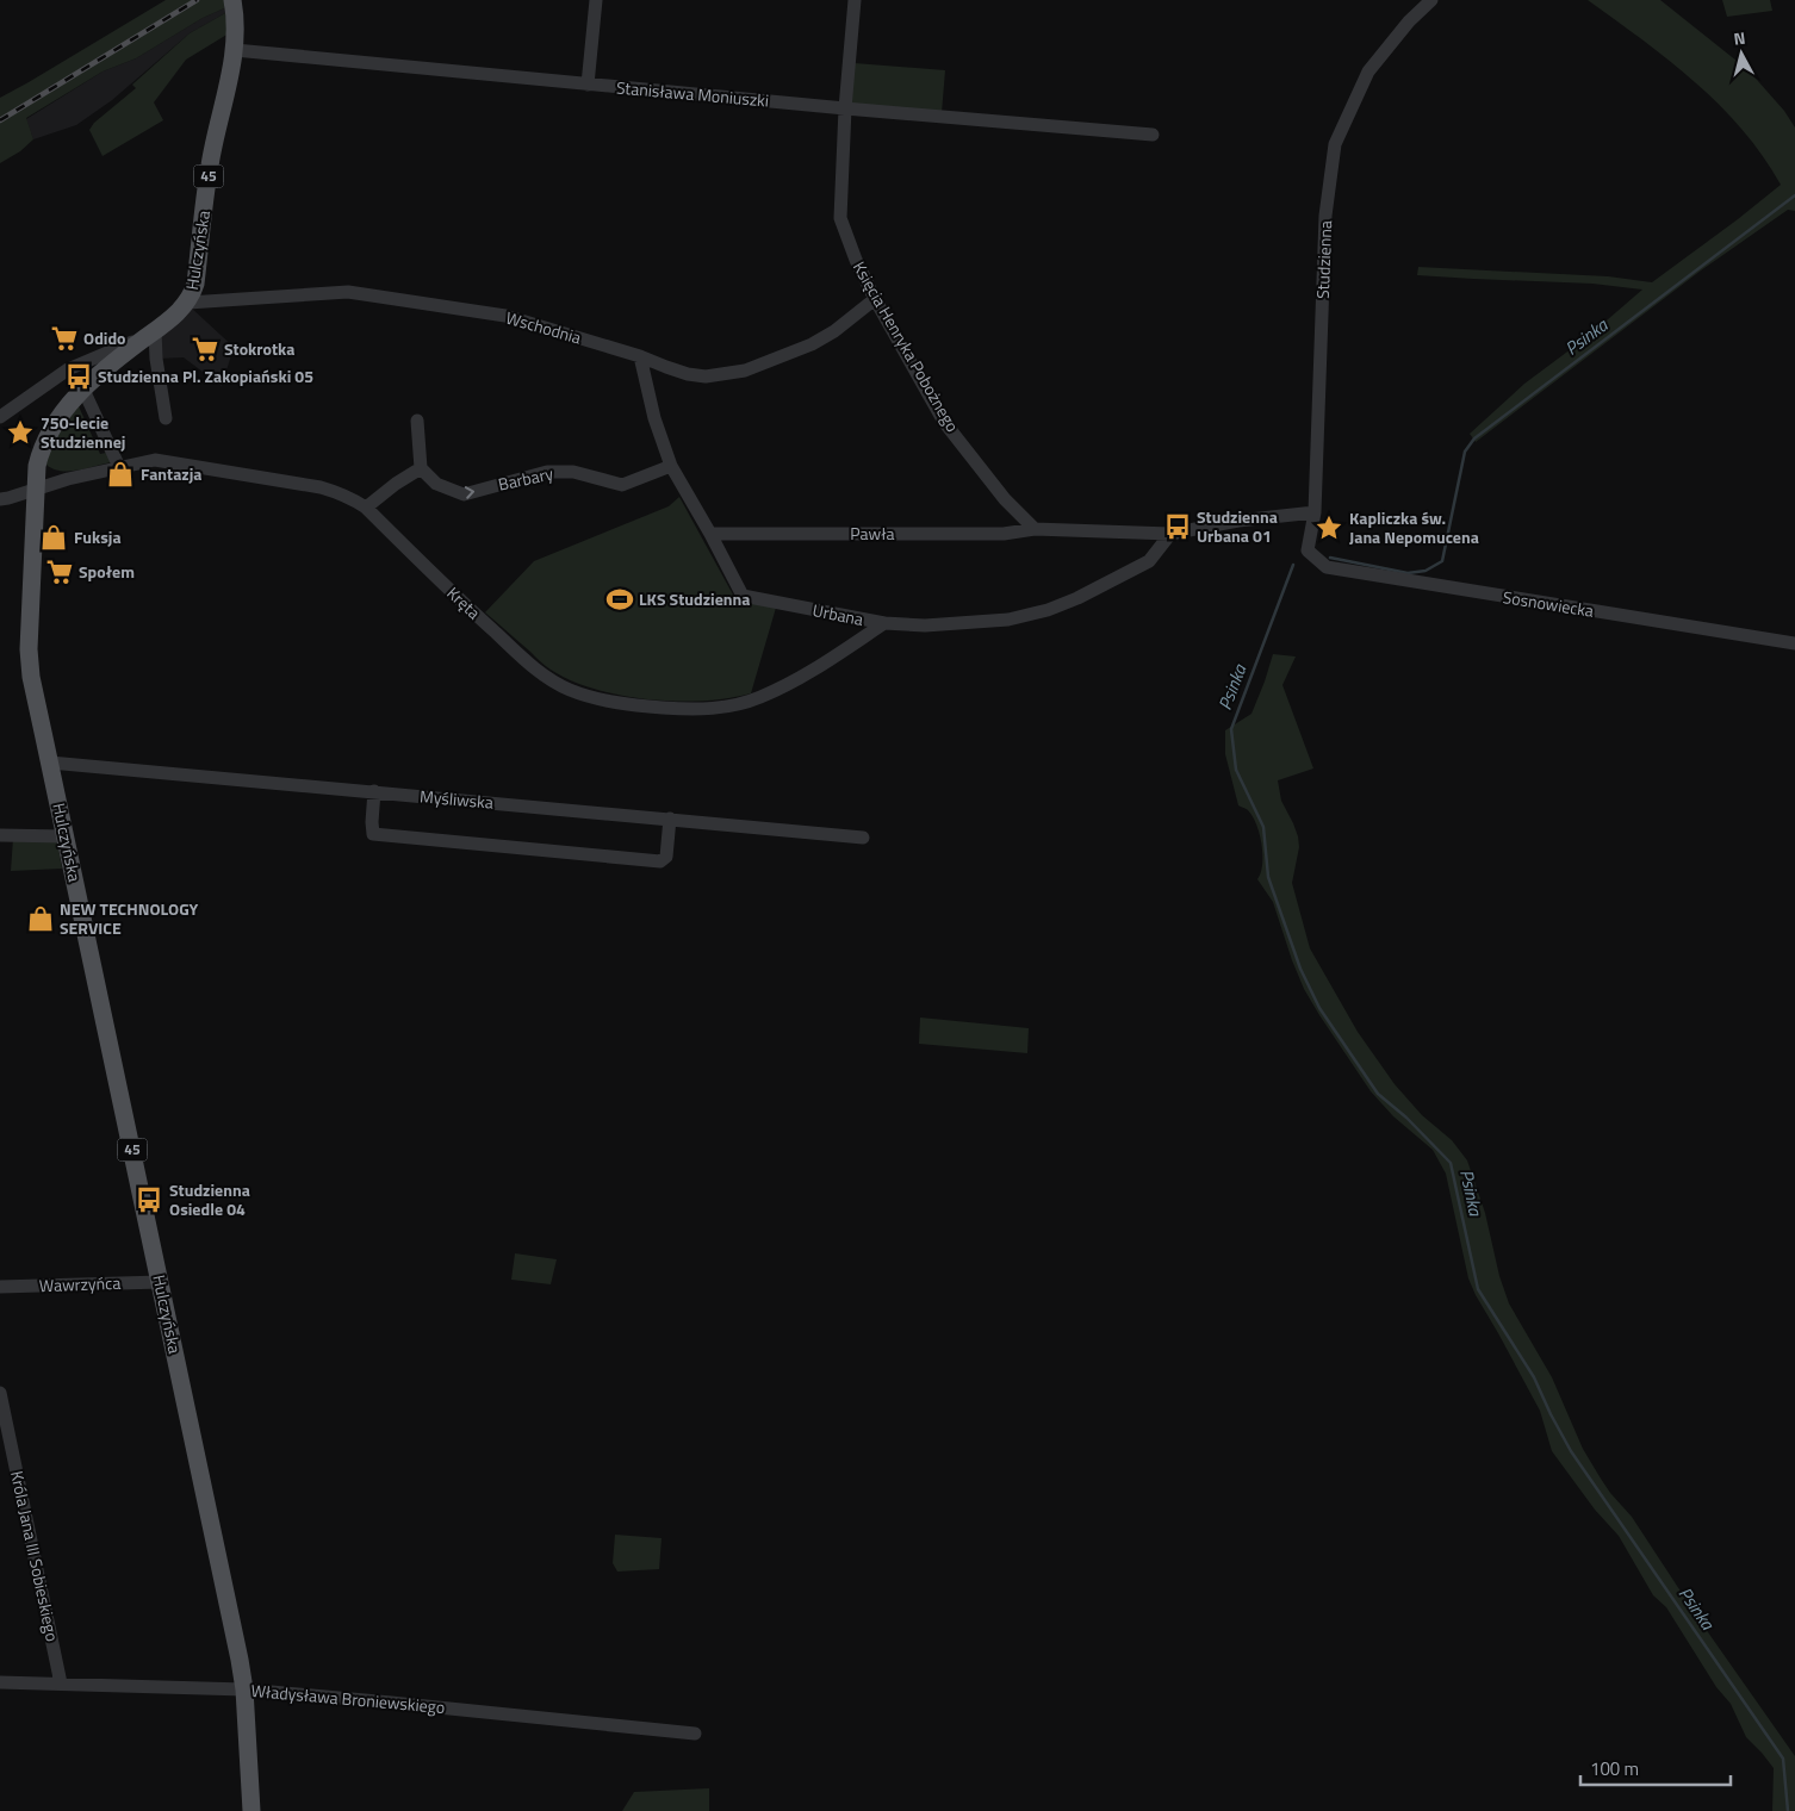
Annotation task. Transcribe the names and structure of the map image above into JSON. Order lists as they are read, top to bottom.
{
  "streets": {
    "main road": ["45", "Hulczyńska"],
    "street": [
      "Stanisława Moniuszki",
      "Studzienna",
      "Wschodnia",
      "Księcia Henryka Pobożnego",
      "Barbary",
      "Pawła",
      "Kręta",
      "Sosnowiecka",
      "Urbana",
      "Myśliwska",
      "Wawrzyńca",
      "Króla Jana III Sobieskiego",
      "Władysława Broniewskiego"
    ]
  },
  "crossings": [
    ["Stanisława Moniuszki", "Hulczyńska"],
    ["Stanisława Moniuszki", "Księcia Henryka Pobożnego"],
    ["Hulczyńska", "Wschodnia"],
    ["Hulczyńska", "Kręta"],
    ["Hulczyńska", "Myśliwska"],
    ["Hulczyńska", "Wawrzyńca"],
    ["Hulczyńska", "Władysława Broniewskiego"],
    ["Studzienna", "Sosnowiecka"],
    ["Wschodnia", "Księcia Henryka Pobożnego"],
    ["Wschodnia", "Urbana"],
    ["Księcia Henryka Pobożnego", "Pawła"],
    ["Barbary", "Urbana"],
    ["Pawła", "Urbana"],
    ["Kręta", "Urbana"],
    ["Króla Jana III Sobieskiego", "Władysława Broniewskiego"]
  ],
  "one_way": ["Barbary"],
  "water": ["Psinka"],
  "places": {
    "supermarket": ["Odido", "Stokrotka", "Społem"],
    "bus stop": ["Studzienna Pl. Zakopiański 05", "Studzienna Urbana 01", "Studzienna Osiedle 04"],
    "place": ["750-lecie Studziennej", "Kapliczka św. Jana Nepomucena"],
    "shop": ["Fantazja", "Fuksja", "NEW TECHNOLOGY SERVICE"],
    "sports": ["LKS Studzienna"]
  },
  "scale_bar": "100 m",
  "north": "top"
}
